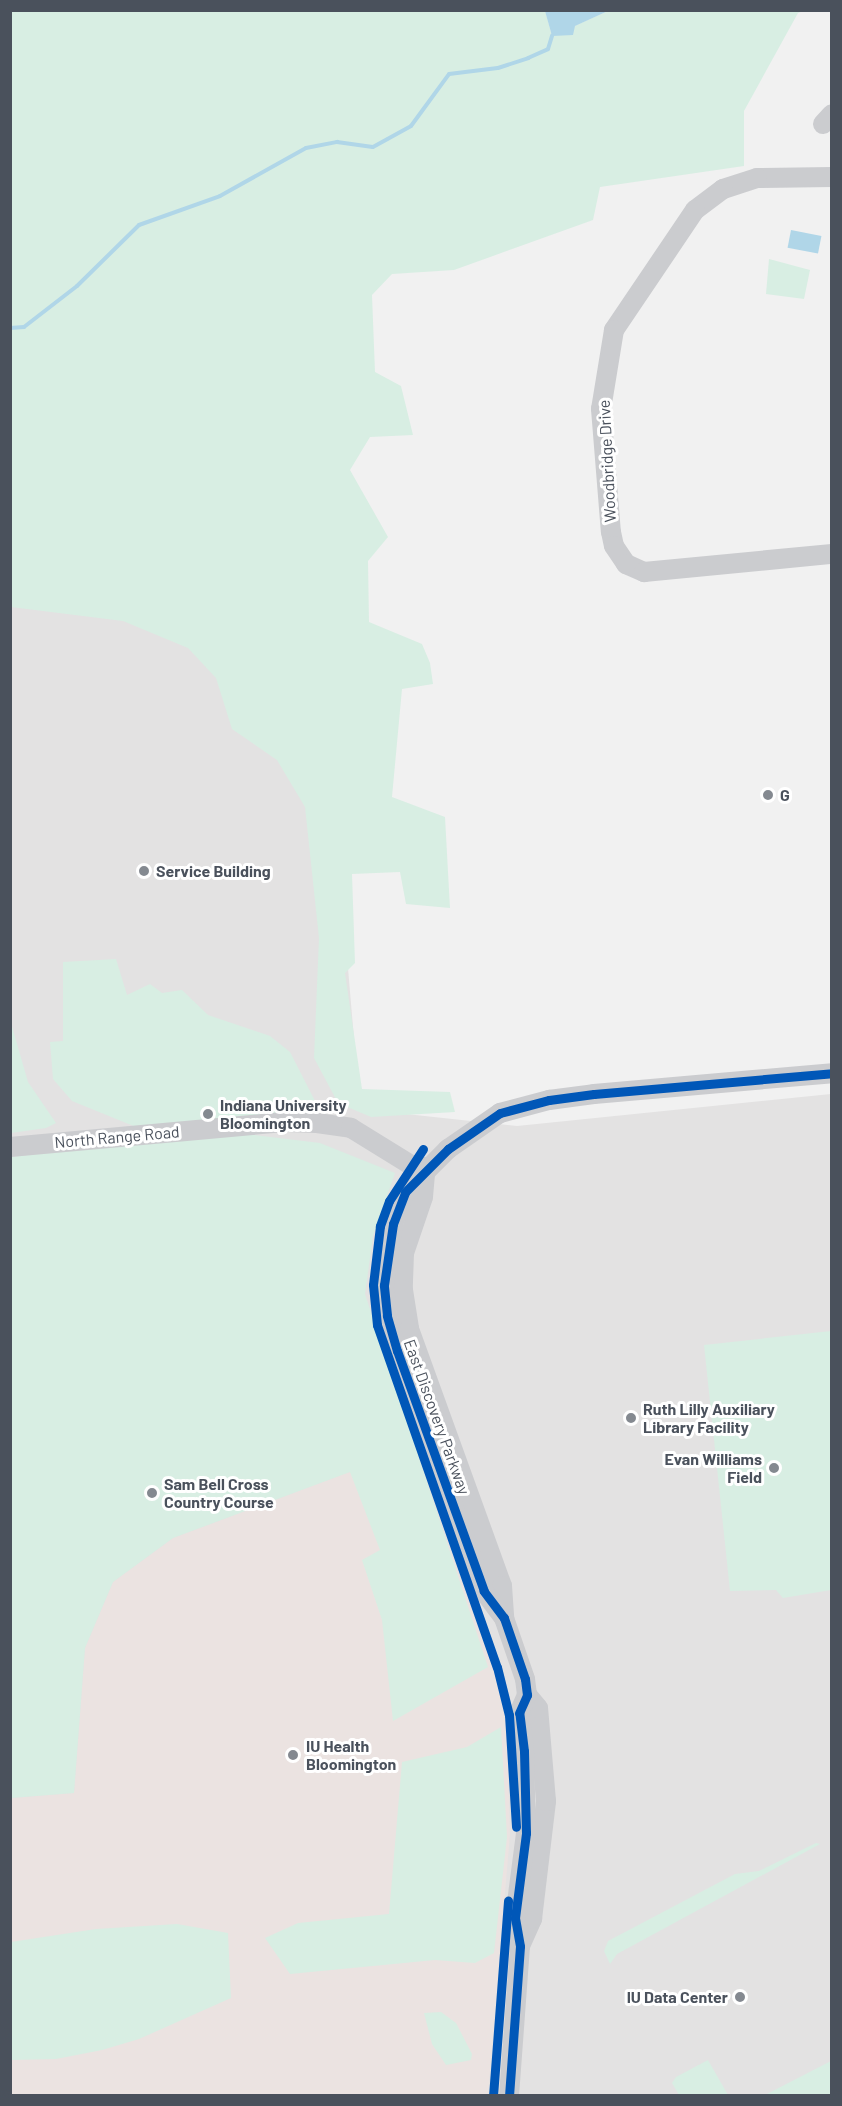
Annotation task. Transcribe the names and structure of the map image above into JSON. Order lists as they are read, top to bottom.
{
  "streets": {
    "street": ["Woodbridge Drive", "North Range Road", "East Discovery Parkway"]
  },
  "crossings": [
    ["North Range Road", "East Discovery Parkway"]
  ],
  "places": [
    "G",
    "Service Building",
    "Indiana University Bloomington",
    "Ruth Lilly Auxiliary Library Facility",
    "Evan Williams Field",
    "Sam Bell Cross Country Course",
    "IU Health Bloomington",
    "IU Data Center"
  ]
}
